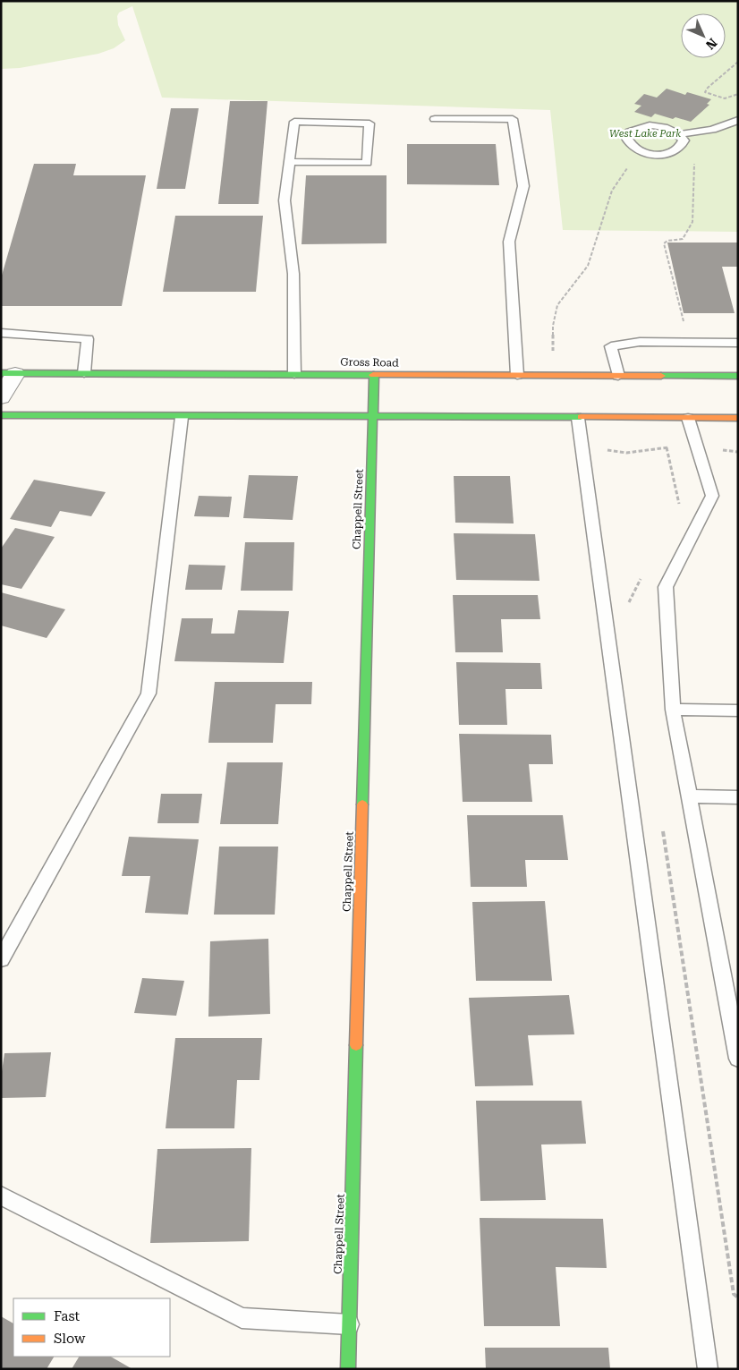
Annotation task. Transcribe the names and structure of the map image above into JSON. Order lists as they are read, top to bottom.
{
  "streets": {
    "main road": ["Gross Road", "Chappell Street"]
  },
  "crossings": [
    ["Gross Road", "Chappell Street"]
  ],
  "parks": ["West Lake Park"],
  "legend": ["Fast", "Slow"],
  "north": "bottom right"
}
